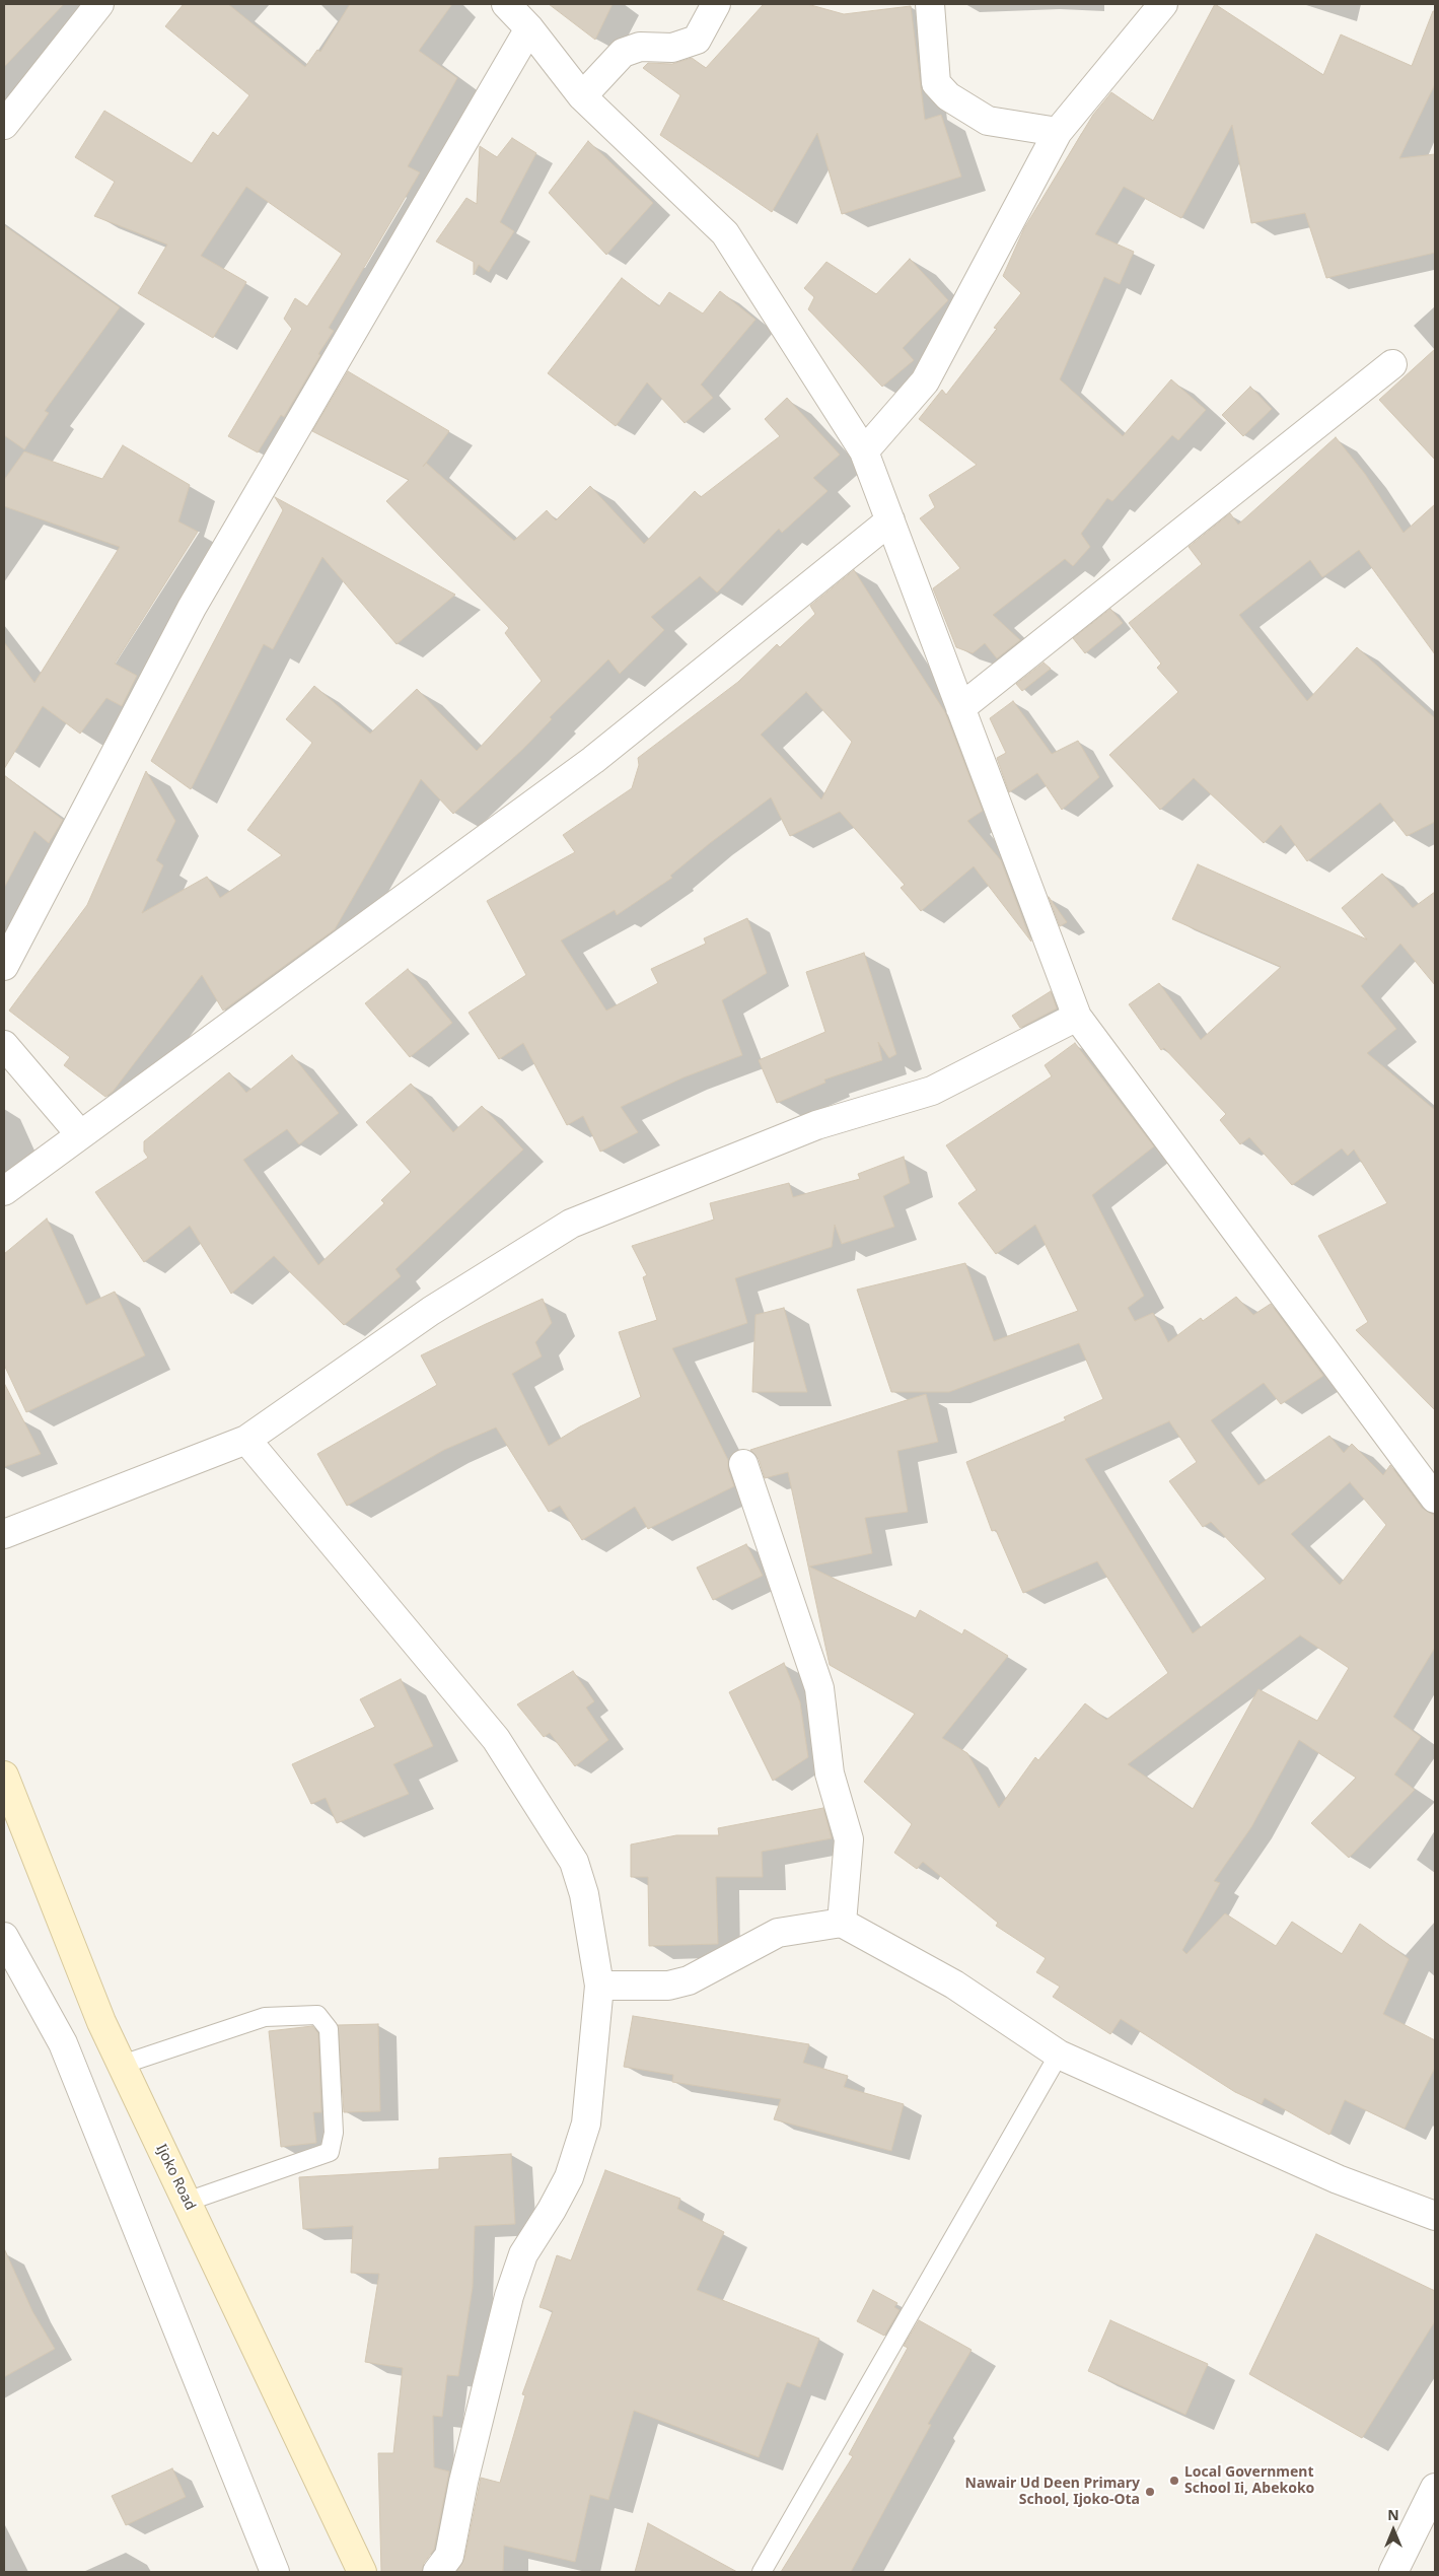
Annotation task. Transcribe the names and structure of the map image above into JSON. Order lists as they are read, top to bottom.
{
  "streets": {
    "main road": ["Ijoko Road"]
  },
  "places": ["Local Government School Ii, Abekoko", "Nawair Ud Deen Primary School, Ijoko-Ota"],
  "north": "top"
}
